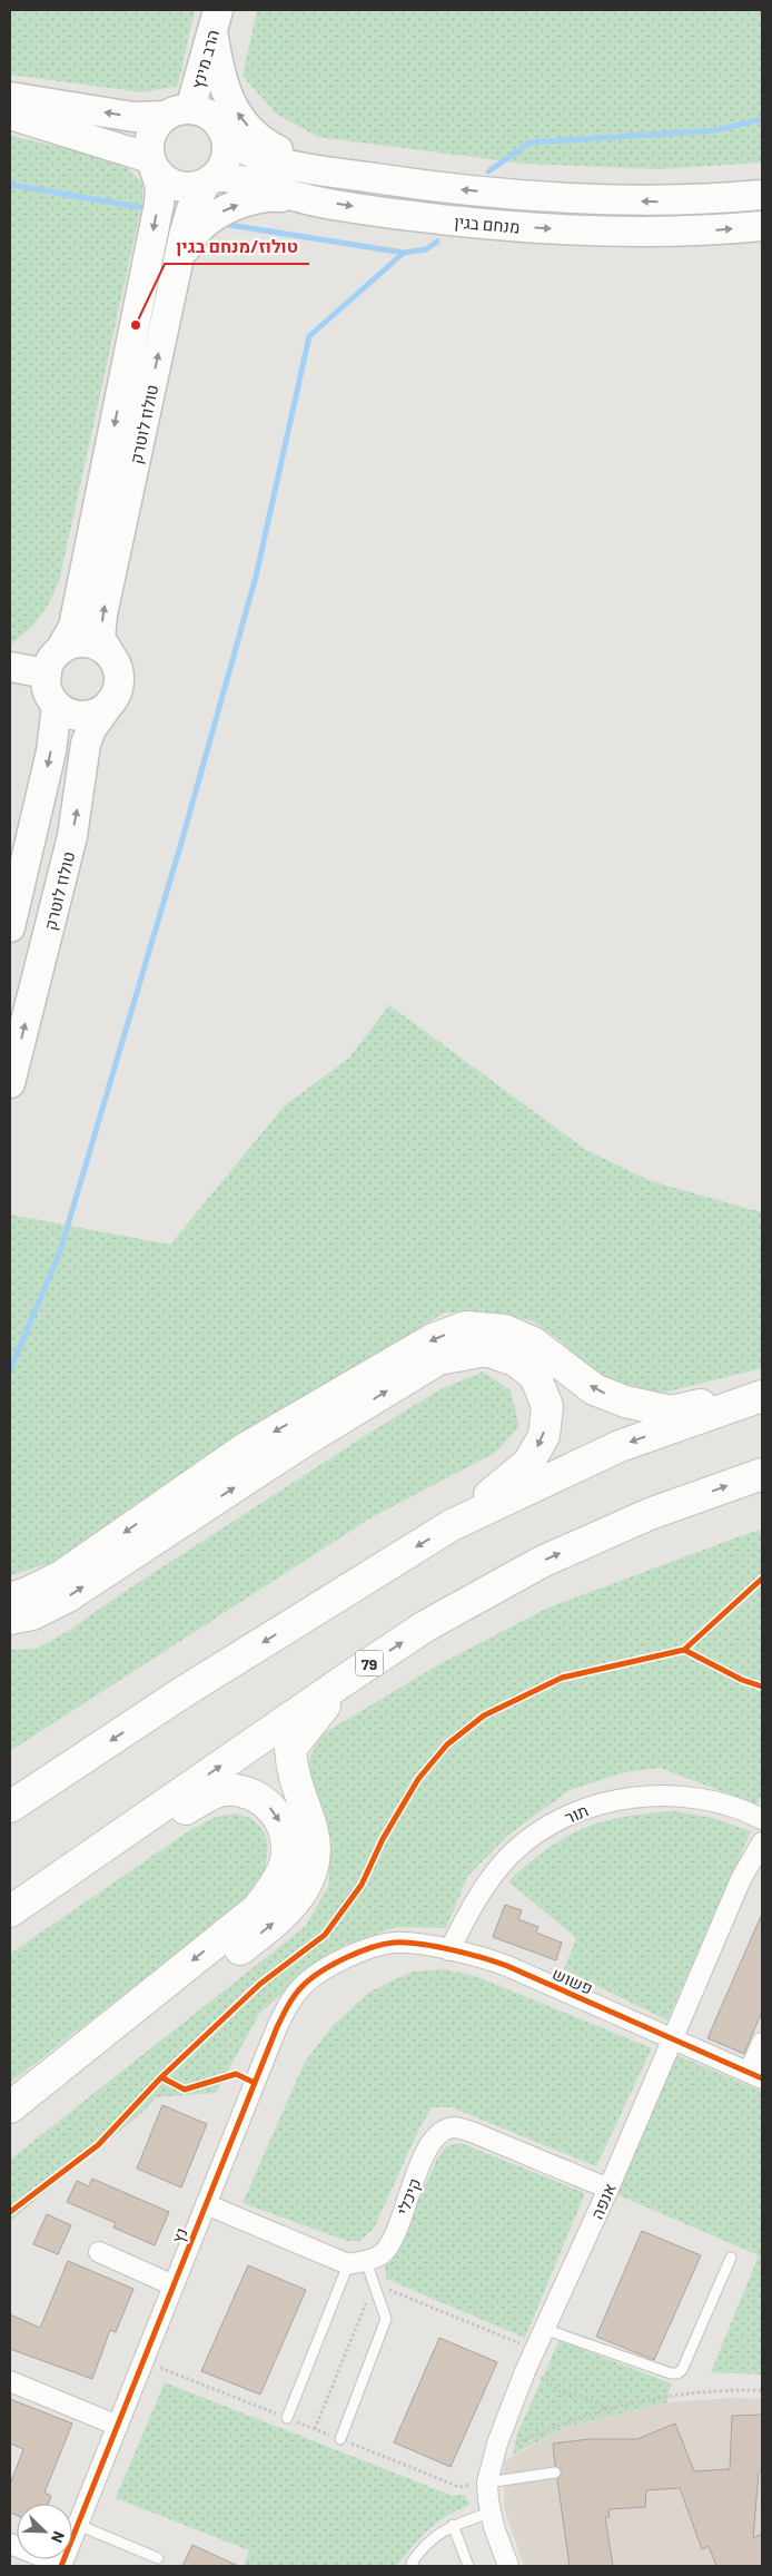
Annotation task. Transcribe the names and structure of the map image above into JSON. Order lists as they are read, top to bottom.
{
  "streets": {
    "highway": ["79"],
    "main road": ["הרב מינץ", "מנחם בגין", "טולוז לוטרק"],
    "street": [
      "תור",
      "פשוש",
      "קיכלי",
      "אנפה",
      "נץ"
    ]
  },
  "crossings": [
    ["הרב מינץ", "מנחם בגין"],
    ["הרב מינץ", "טולוז לוטרק"],
    ["מנחם בגין", "טולוז לוטרק"],
    ["תור", "פשוש"],
    ["פשוש", "אנפה"],
    ["פשוש", "נץ"],
    ["קיכלי", "אנפה"]
  ],
  "places": ["טולוז/מנחם בגין"],
  "north": "bottom right"
}
